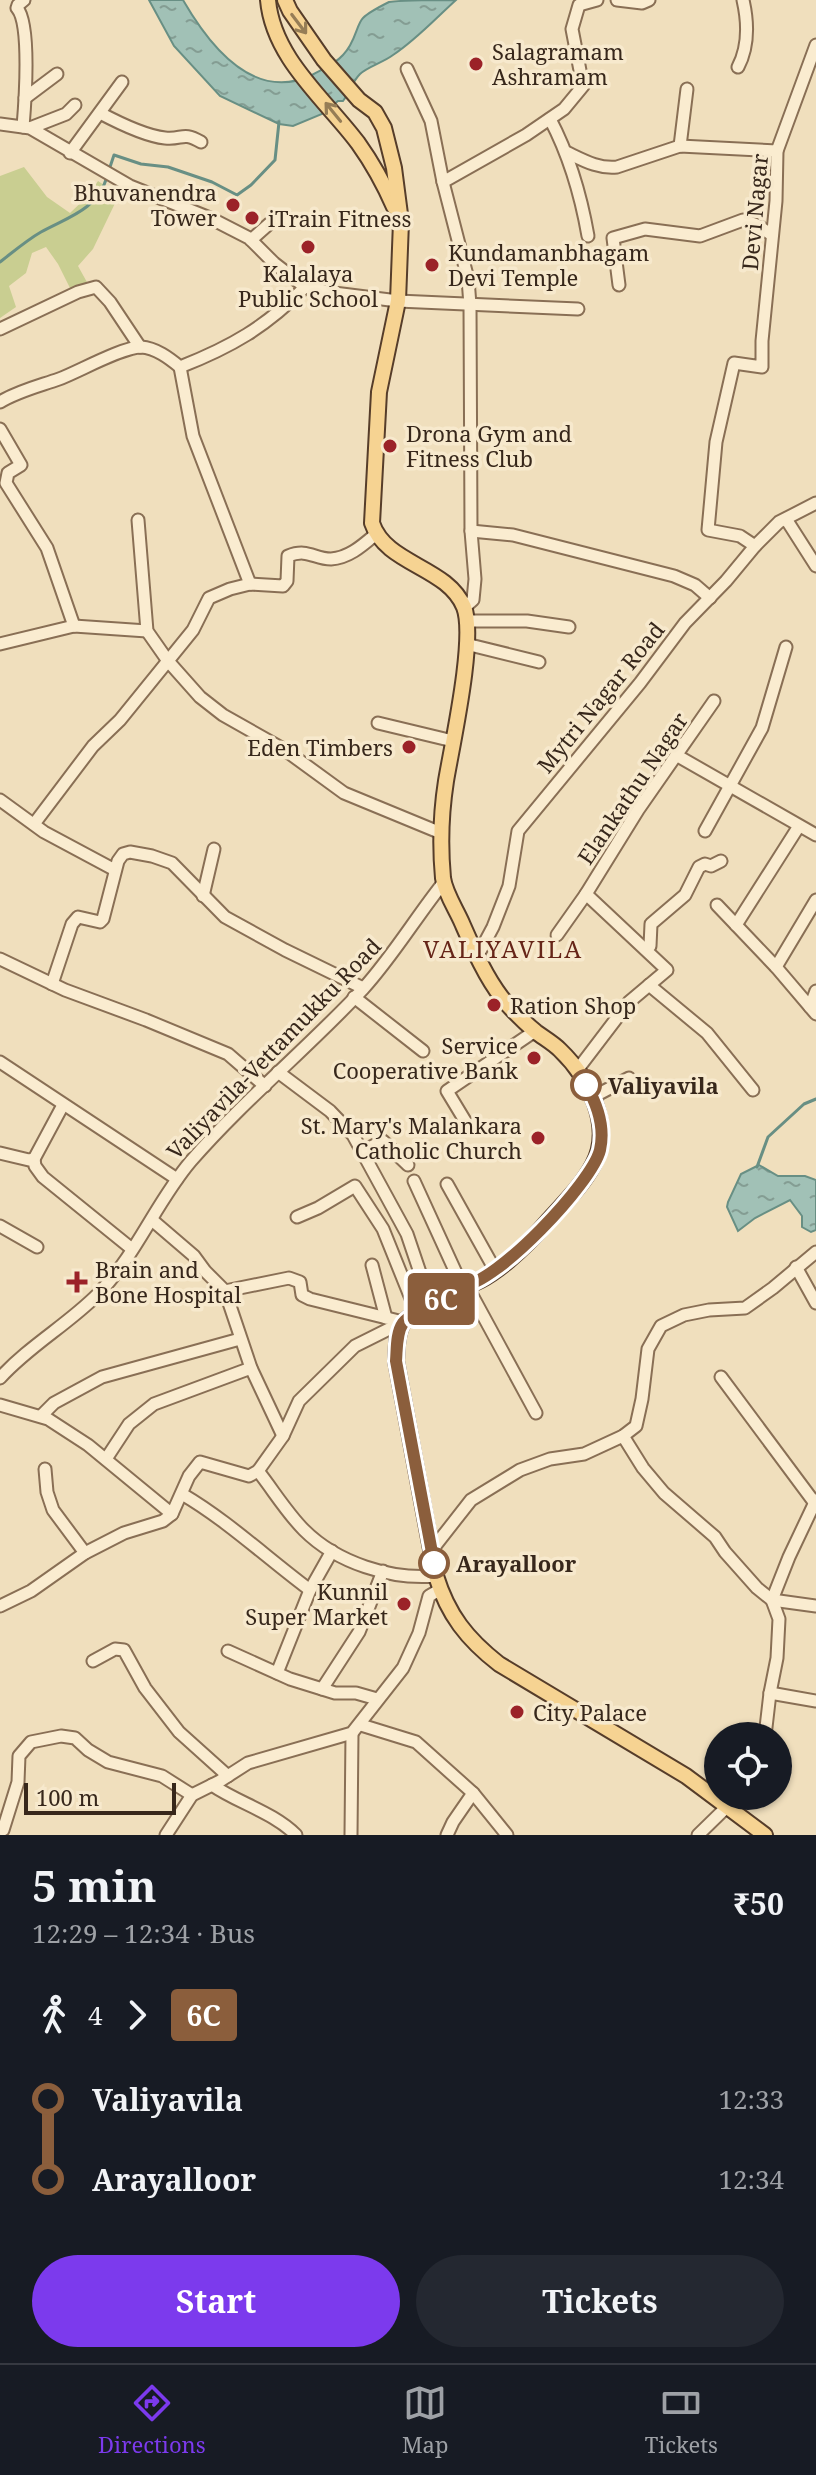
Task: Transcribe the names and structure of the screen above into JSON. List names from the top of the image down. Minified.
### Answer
{"streets":{"street":["Devi Nagar","Mytri Nagar Road","Elankathu Nagar","Valiyavila-Vettamukku Road"]},"crossings":[["Devi Nagar","Mytri Nagar Road"]],"districts":["VALIYAVILA"],"places":{"other":["Salagramam Ashramam","Bhuvanendra Tower","iTrain Fitness","Kalalaya Public School","Kundamanbhagam Devi Temple","Drona Gym and Fitness Club","Eden Timbers","Ration Shop","Service Cooperative Bank","Valiyavila","St. Mary's Malankara Catholic Church","Arayalloor","Kunnil Super Market","City Palace"],"health":["Brain and Bone Hospital"]},"lines":["bus line 6C"],"scale_bar":"100 m","page":{"on_map":"6C","scale":"100 m","heading":["5 min","12:29 – 12:34 · Bus","₹50"],"legs":["4","6C"],"list":[{"name":"Valiyavila","value":"12:33"},{"name":"Arayalloor","value":"12:34"}],"buttons":["Start","Tickets"],"tabs":["Directions","Map","Tickets"]}}
